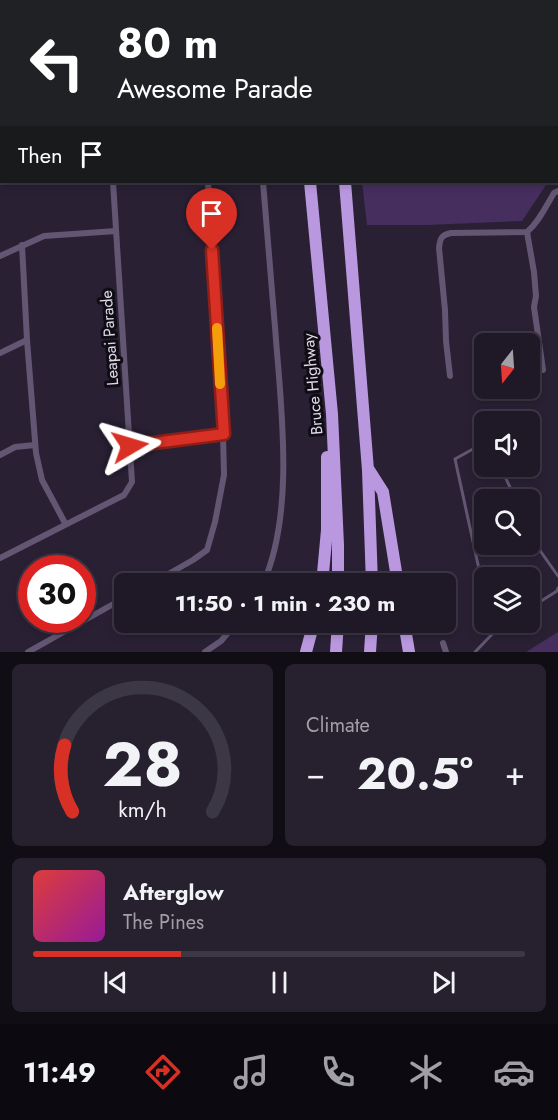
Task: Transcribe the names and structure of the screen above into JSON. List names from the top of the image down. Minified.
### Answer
{"streets":{"highway":["Bruce Highway"],"street":["Leapai Parade"]},"north":"bottom","page":{"turn":["80 m","Awesome Parade"],"then":"Then","limit":"30","trip":"11:50 · 1 min · 230 m","tile":"Climate","heat":["−","20.5°","+"],"song":["Afterglow","The Pines"],"tabs":"11:49","gauge":["28","km/h"]}}
